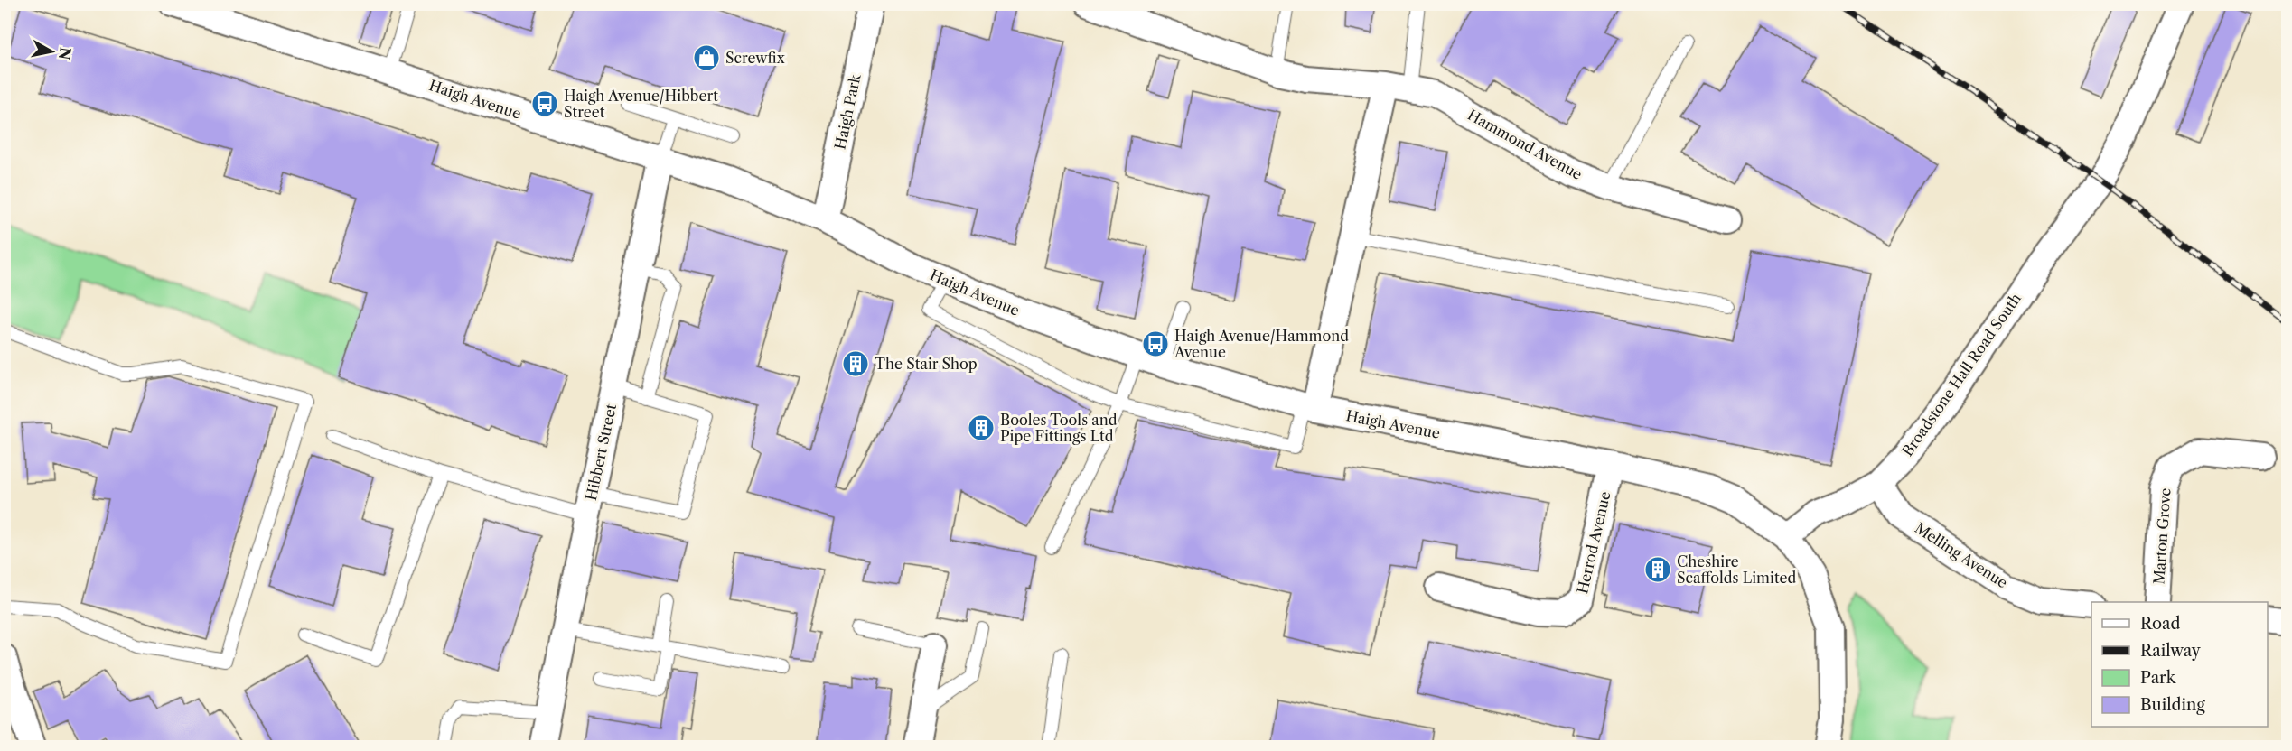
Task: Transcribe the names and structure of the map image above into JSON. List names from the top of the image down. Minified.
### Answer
{"streets":{"street":["Haigh Avenue","Haigh Park","Hammond Avenue","Broadstone Hall Road South","Hibbert Street","Marton Grove","Herrod Avenue","Melling Avenue"]},"crossings":[["Haigh Avenue","Haigh Park"],["Haigh Avenue","Broadstone Hall Road South"],["Haigh Avenue","Hibbert Street"],["Haigh Avenue","Herrod Avenue"],["Broadstone Hall Road South","Melling Avenue"]],"places":{"shop":["Screwfix"],"bus stop":["Haigh Avenue/Hibbert Street","Haigh Avenue/Hammond Avenue"],"building":["The Stair Shop","Booles Tools and Pipe Fittings Ltd","Cheshire Scaffolds Limited"]},"legend":["Road","Railway","Park","Building"],"north":"right"}
